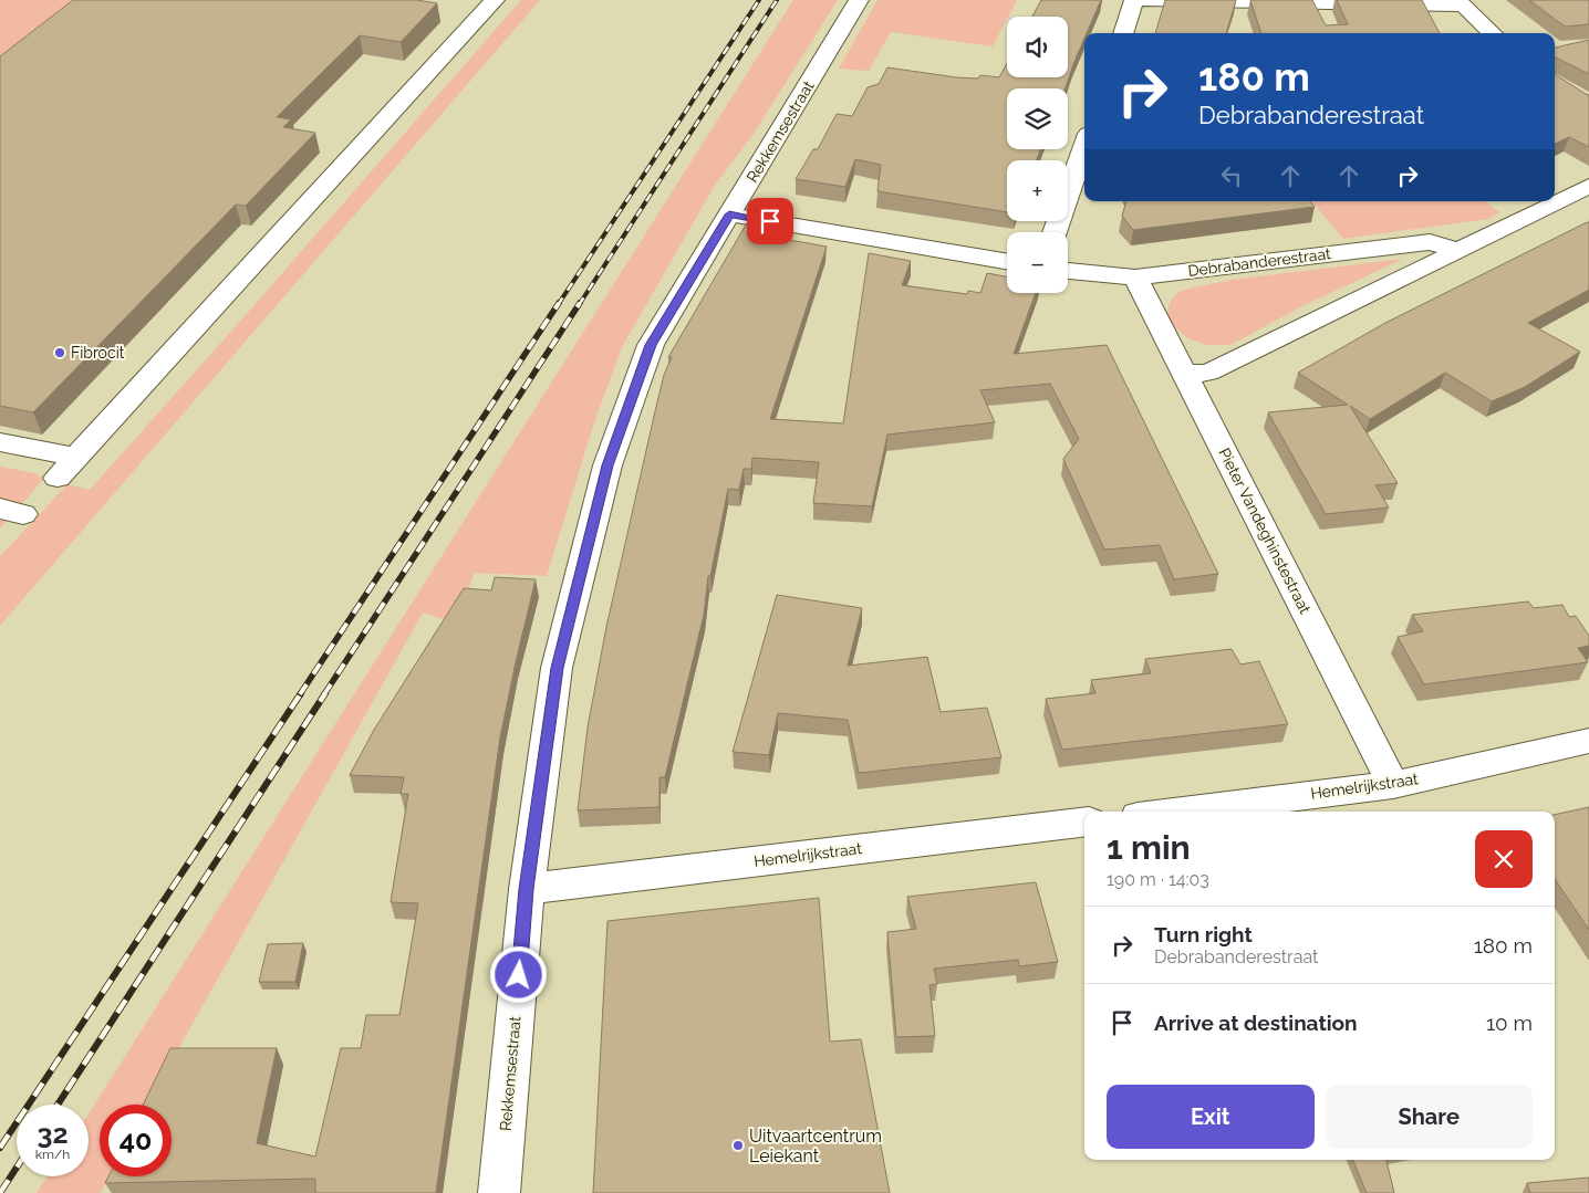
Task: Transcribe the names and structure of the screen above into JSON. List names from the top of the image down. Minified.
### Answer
{"streets":{"street":["Rekkemsestraat","Debrabanderestraat","Pieter Vandeghinstestraat","Hemelrijkstraat"]},"crossings":[["Rekkemsestraat","Hemelrijkstraat"],["Debrabanderestraat","Pieter Vandeghinstestraat"],["Pieter Vandeghinstestraat","Hemelrijkstraat"]],"places":["Fibrocit","Uitvaartcentrum Leiekant"],"page":{"map_buttons":["+","−"],"turn":["180 m","Debrabanderestraat"],"heading":["1 min","190 m · 14:03"],"list":[{"name":"Turn right","note":"Debrabanderestraat","value":"180 m"},{"name":"Arrive at destination","value":"10 m"}],"buttons":["Exit","Share"],"speed":"32 km/h","limit":"40"}}
